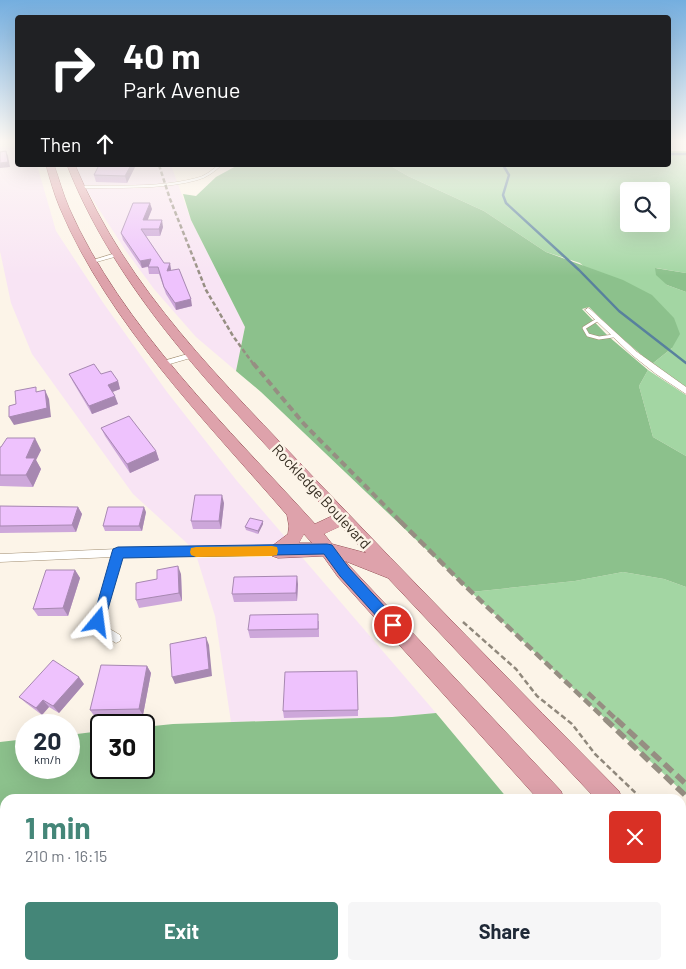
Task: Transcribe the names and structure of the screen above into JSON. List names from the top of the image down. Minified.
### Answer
{"streets":{"main road":["Rockledge Boulevard"]},"page":{"turn":["40 m","Park Avenue"],"then":"Then","speed":"20 km/h","limit":"30","heading":["1 min","210 m · 16:15"],"buttons":["Exit","Share"]}}
